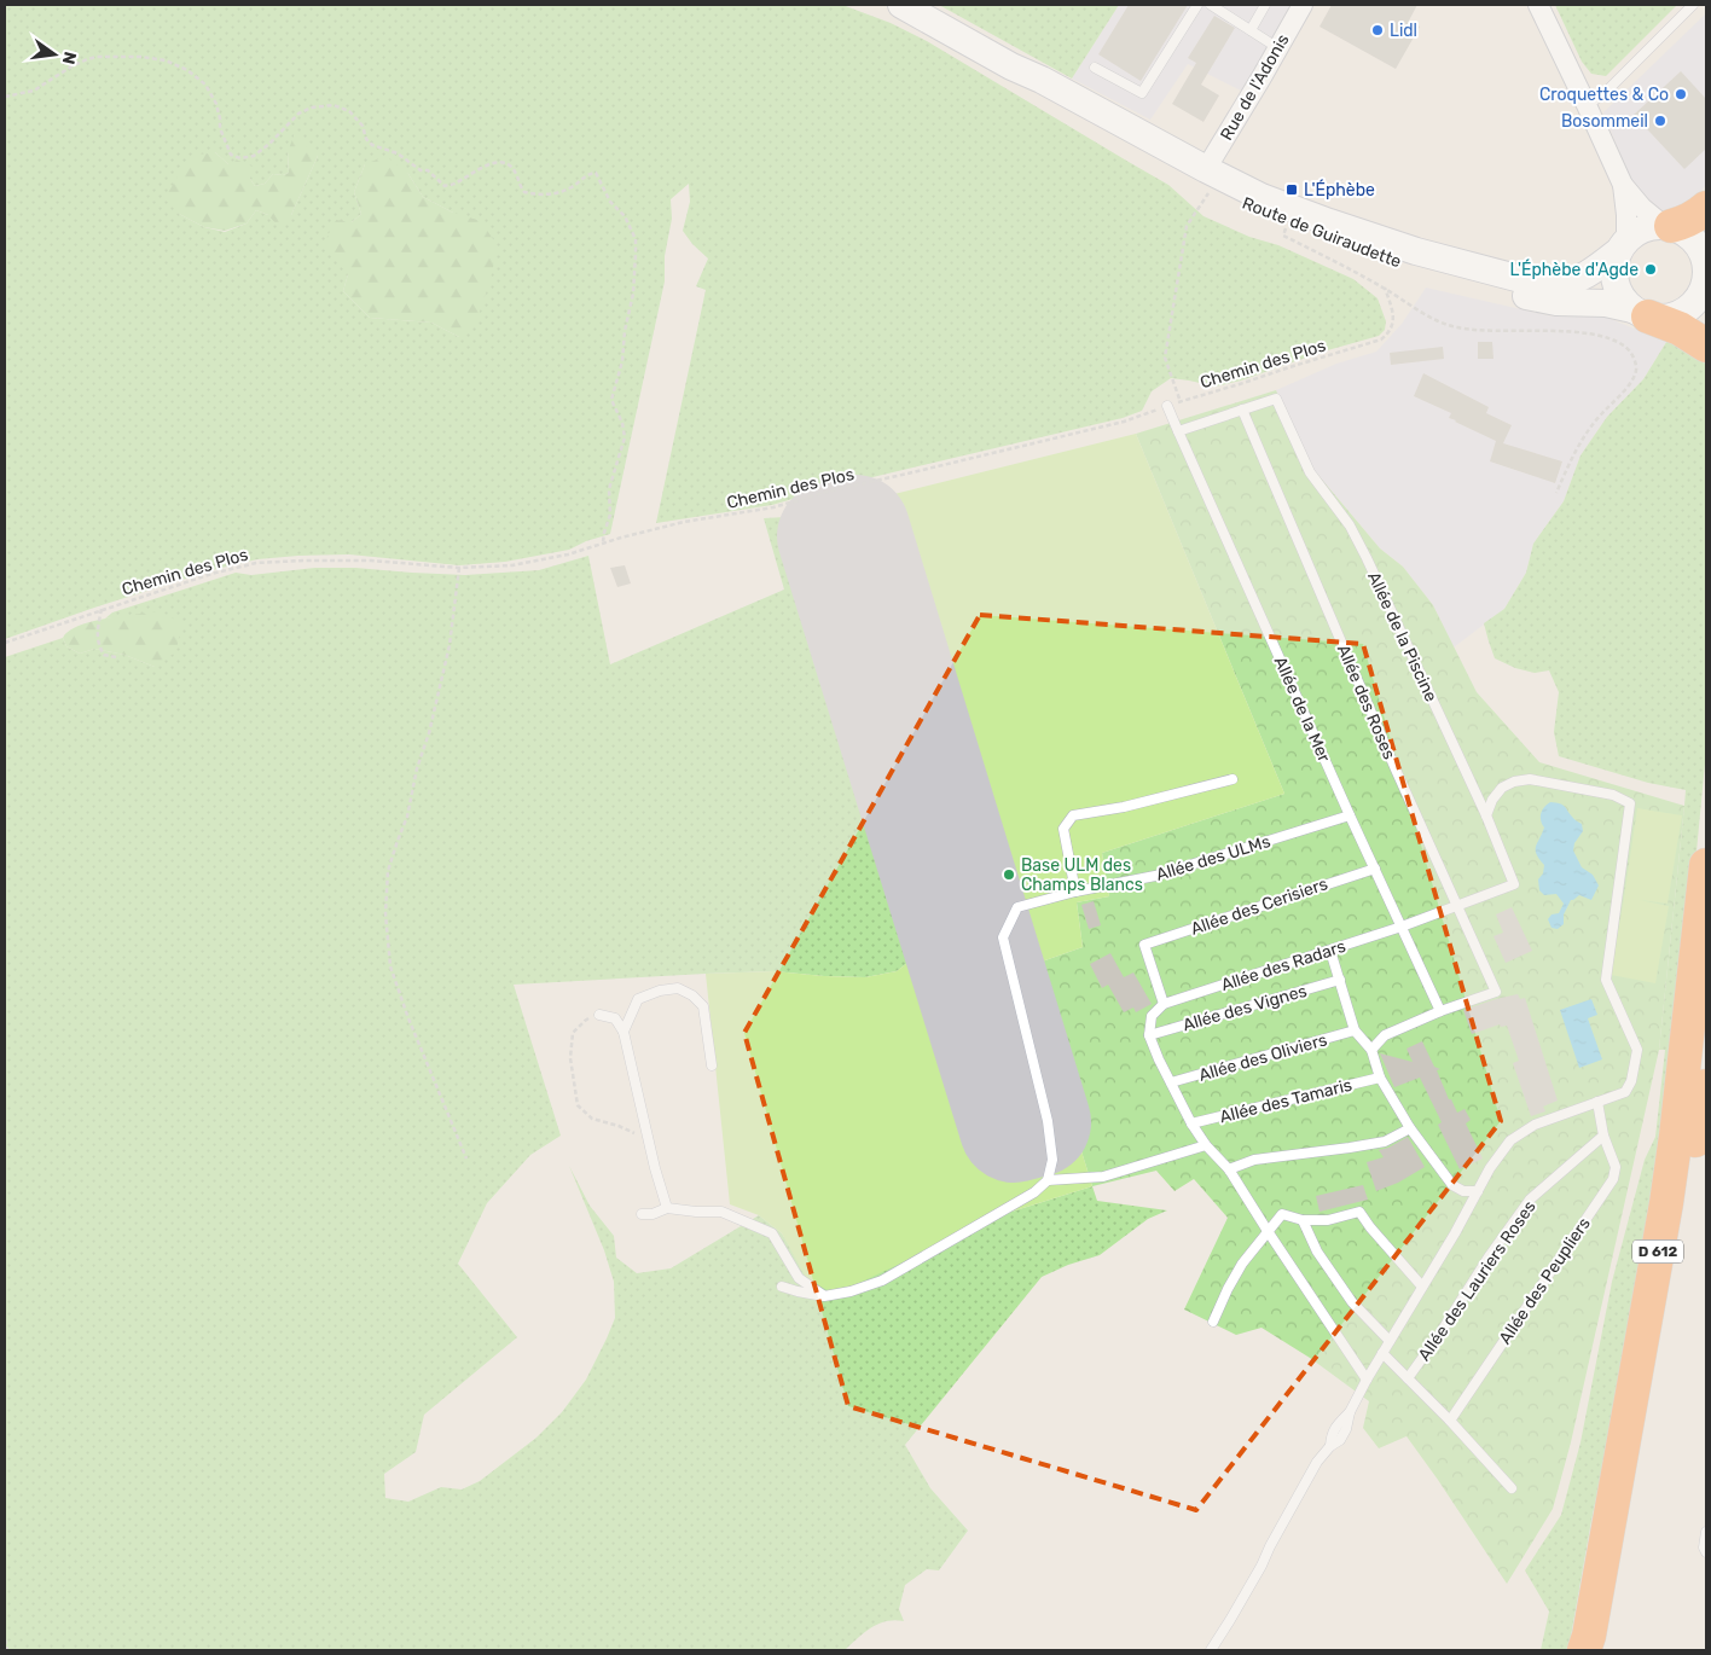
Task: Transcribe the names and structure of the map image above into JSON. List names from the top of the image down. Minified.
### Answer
{"streets":{"highway":["D 612"],"street":["Rue de l'Adonis","Route de Guiraudette"],"lane":["Allée de la Piscine","Allée des Roses","Allée de la Mer","Allée des ULMs","Allée des Cerisiers","Allée des Radars","Allée des Vignes","Allée des Oliviers","Allée des Tamaris","Allée des Lauriers Roses","Allée des Peupliers"],"path":["Chemin des Plos"]},"crossings":[["Rue de l'Adonis","Route de Guiraudette"],["Chemin des Plos","Allée de la Mer"],["Allée de la Piscine","Allée des Roses"],["Allée de la Piscine","Allée des Radars"],["Allée des Roses","Allée de la Mer"],["Allée des Roses","Allée des Radars"],["Allée de la Mer","Allée des ULMs"],["Allée de la Mer","Allée des Cerisiers"],["Allée de la Mer","Allée des Radars"],["Allée des Cerisiers","Allée des Radars"],["Allée des Lauriers Roses","Allée des Peupliers"]],"places":{"other":["Lidl","Croquettes & Co","Bosommeil","L'Éphèbe d'Agde","Base ULM des Champs Blancs"],"transit":["L'Éphèbe"]},"north":"right"}
